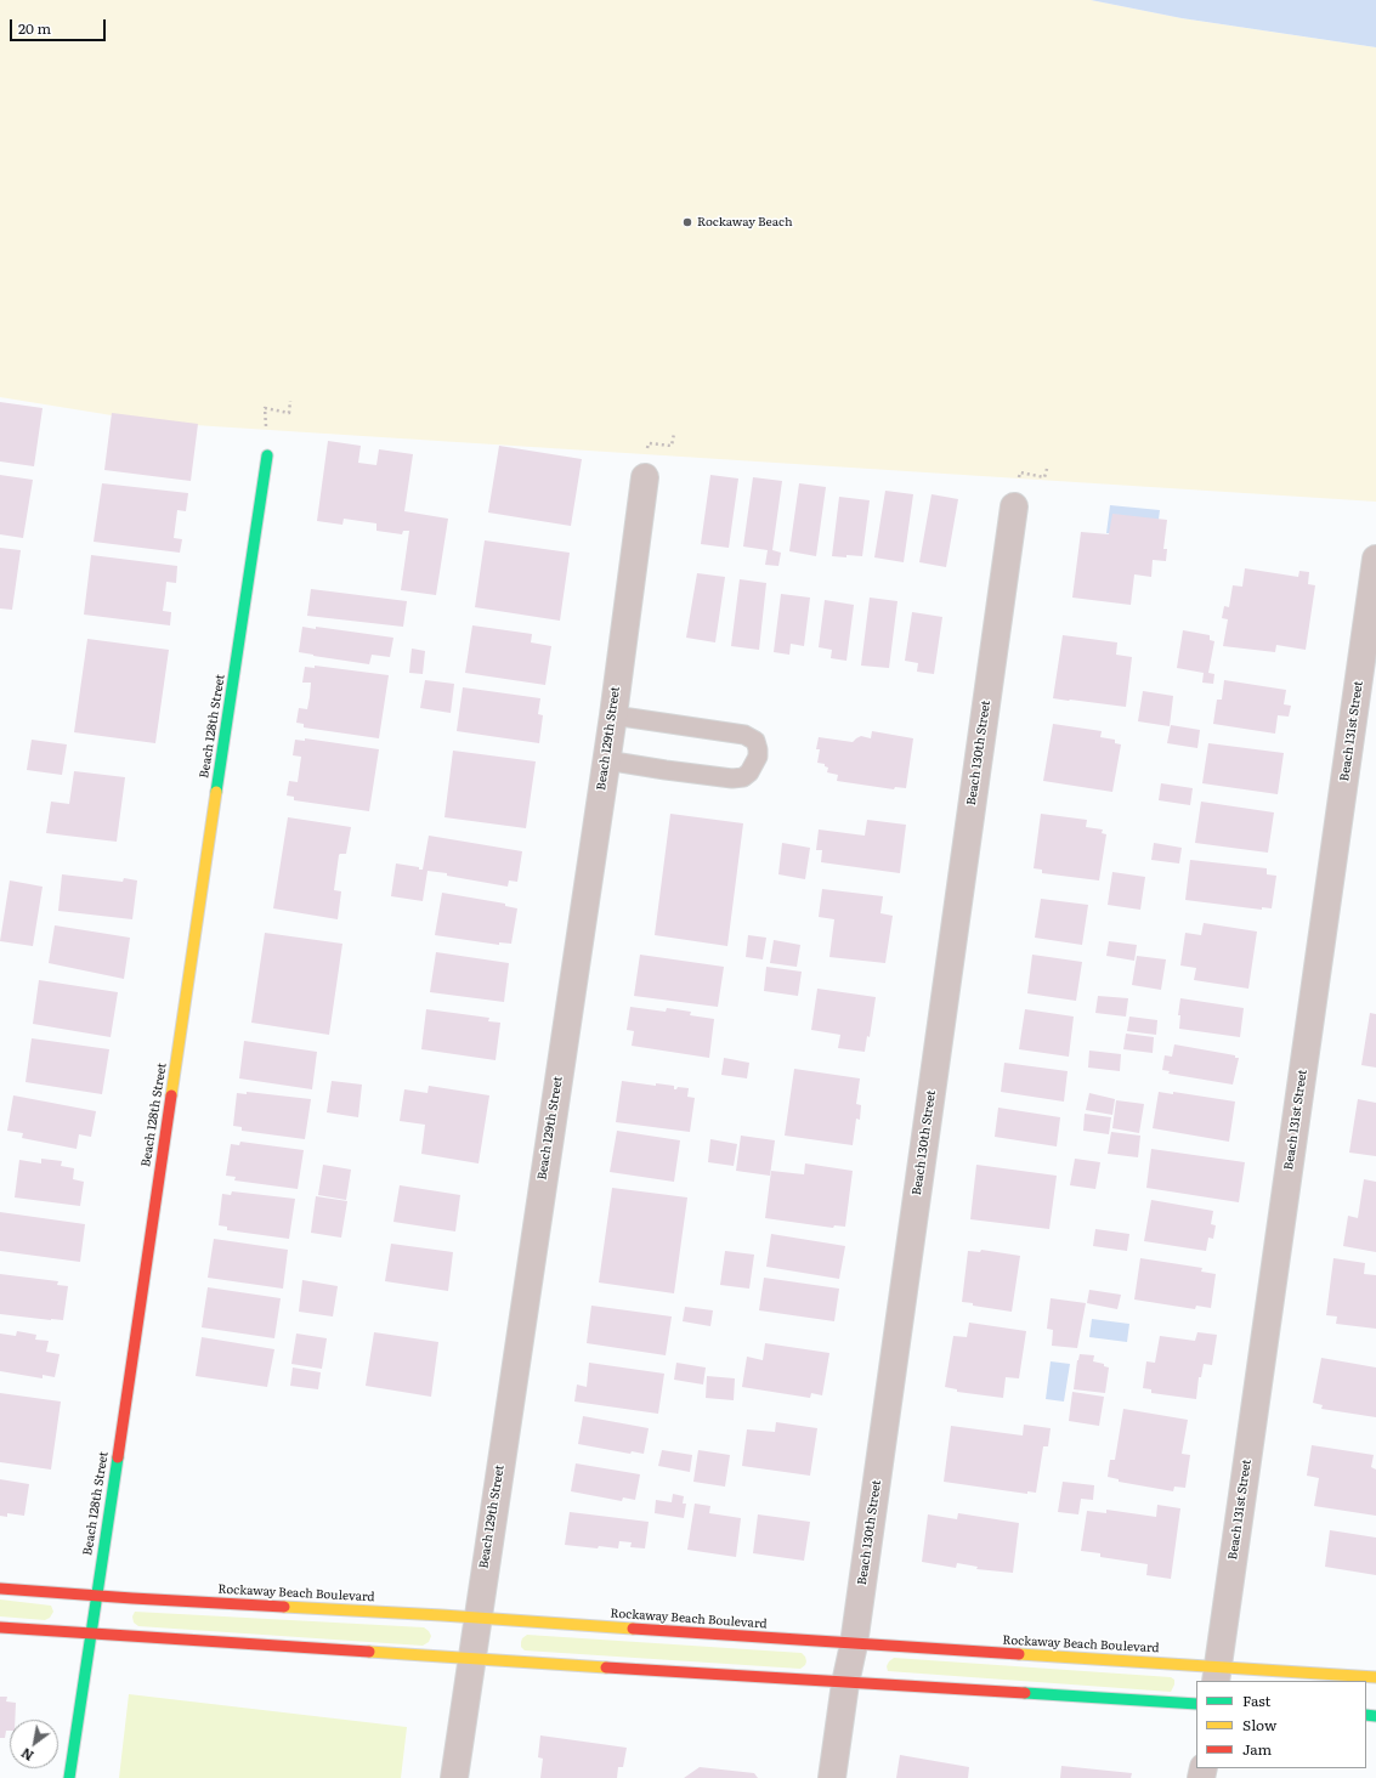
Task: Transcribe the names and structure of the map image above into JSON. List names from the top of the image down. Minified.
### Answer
{"streets":{"street":["Beach 128th Street","Beach 131st Street","Beach 129th Street","Beach 130th Street","Rockaway Beach Boulevard"]},"crossings":[["Beach 128th Street","Rockaway Beach Boulevard"],["Beach 131st Street","Rockaway Beach Boulevard"],["Beach 129th Street","Rockaway Beach Boulevard"],["Beach 130th Street","Rockaway Beach Boulevard"]],"places":["Rockaway Beach"],"legend":["Fast","Slow","Jam"],"scale_bar":"20 m","north":"bottom left"}
